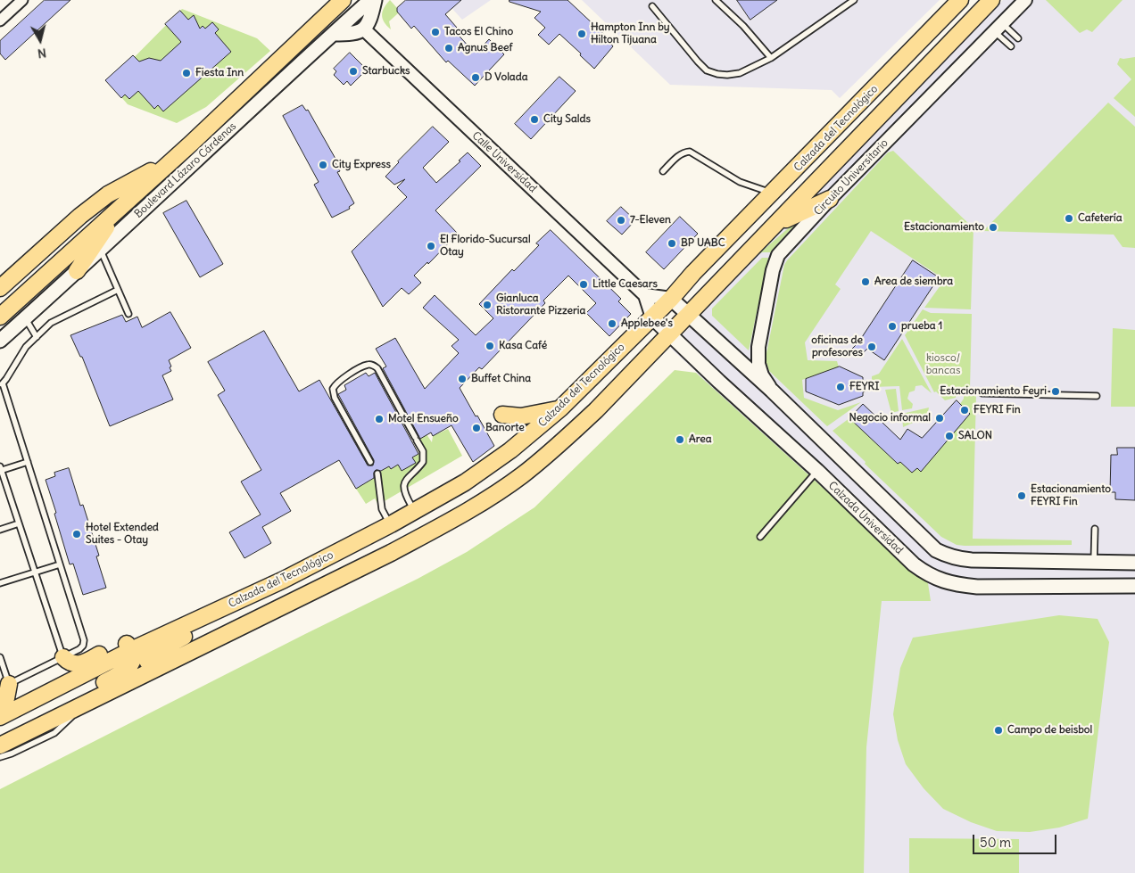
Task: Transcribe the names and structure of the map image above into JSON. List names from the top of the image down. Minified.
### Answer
{"streets":{"main road":["Calzada del Tecnológico","Boulevard Lázaro Cárdenas","Calzada Universidad"],"street":["Calle Universidad","Circuito Universitario"]},"crossings":[["Calzada del Tecnológico","Calzada Universidad"]],"parks":["kiosco/ bancas"],"places":["Tacos El Chino","Hampton Inn by Hilton Tijuana","Agnus Beef","Starbucks","Fiesta Inn","D Volada","City Salds","City Express","Cafetería","7-Eleven","Estacionamiento","BP UABC","El Florido-Sucursal Otay","Area de siembra","Little Caesars","Gianluca Ristorante Pizzeria","Applebee's","prueba 1","Kasa Café","oficinas de profesores","Buffet China","FEYRI","Estacionamiento Feyri","FEYRI Fin","Negocio informal","Motel Ensueño","Banorte","SALON","Area","Estacionamiento FEYRI Fin","Hotel Extended Suites - Otay","Campo de beisbol"],"scale_bar":"50 m","north":"bottom"}
